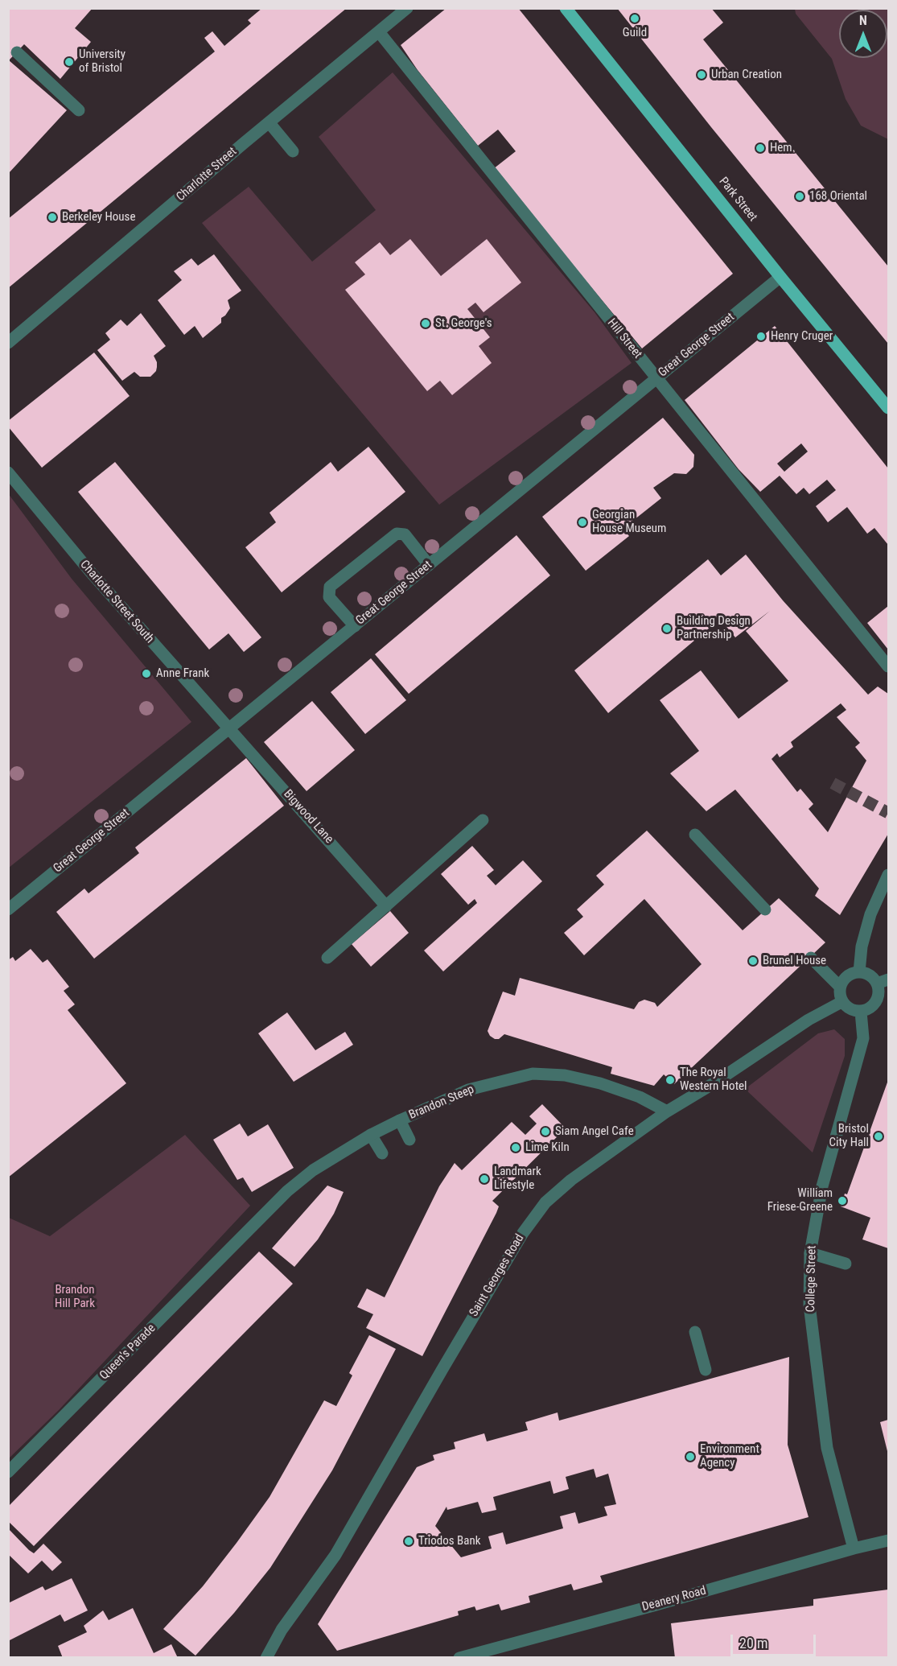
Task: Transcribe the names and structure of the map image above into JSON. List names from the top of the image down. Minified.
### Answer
{"streets":{"main road":["Park Street"],"street":["Charlotte Street","Hill Street","Great George Street","Charlotte Street South","Bigwood Lane","Brandon Steep","Saint Georges Road","College Street","Queen's Parade","Deanery Road"]},"crossings":[["Charlotte Street","Hill Street"],["Park Street","Great George Street"],["Hill Street","Great George Street"],["Great George Street","Charlotte Street South"],["Great George Street","Bigwood Lane"],["Charlotte Street South","Bigwood Lane"],["Brandon Steep","Saint Georges Road"],["Brandon Steep","Queen's Parade"],["Saint Georges Road","College Street"],["College Street","Deanery Road"]],"parks":["Brandon Hill Park"],"places":["Guild","University of Bristol","Urban Creation","Hem.","168 Oriental","Berkeley House","St. George's","Henry Cruger","Georgian House Museum","Building Design Partnership","Anne Frank","Brunel House","The Royal Western Hotel","Siam Angel Cafe","Bristol City Hall","Lime Kiln","Landmark Lifestyle","William Friese-Greene","Environment Agency","Triodos Bank"],"scale_bar":"20 m","north":"top"}
